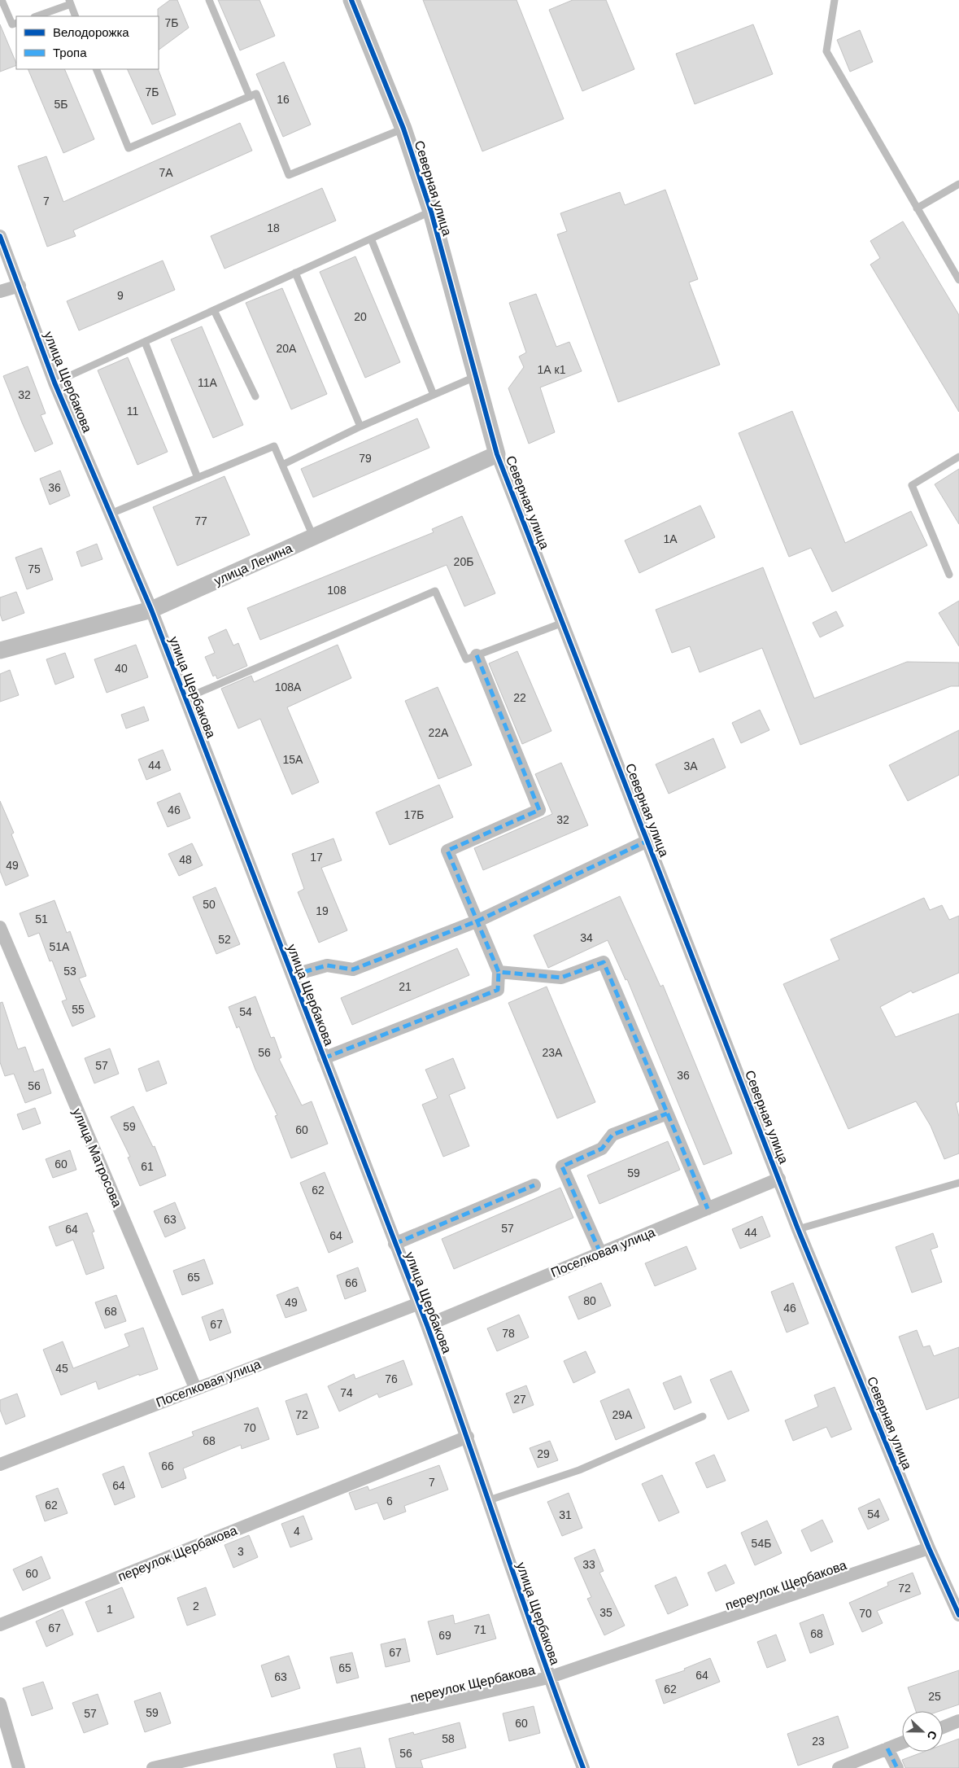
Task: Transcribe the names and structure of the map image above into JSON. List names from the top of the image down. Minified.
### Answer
{"streets":{"street":["Северная улица","улица Щербакова","улица Ленина","улица Матросова","Поселковая улица","переулок Щербакова"]},"crossings":[["Северная улица","улица Ленина"],["Северная улица","Поселковая улица"],["Северная улица","переулок Щербакова"],["улица Щербакова","улица Ленина"],["улица Щербакова","Поселковая улица"],["улица Щербакова","переулок Щербакова"],["улица Матросова","Поселковая улица"]],"house_numbers":["7Б","7Б","16","5Б","7А","7","18","9","20","20А","1А к1","11А","32","11","79","36","77","1А","20Б","75","108","40","108А","22","22А","15А","44","3А","46","17Б","32","17","48","49","50","19","51","34","52","51А","53","21","55","54","56","23А","57","36","56","59","60","60","61","59","62","63","57","64","44","64","65","66","80","49","46","68","67","78","45","76","74","27","72","29А","70","68","29","66","7","64","6","62","54","31","4","54Б","3","33","60","72","2","1","35","70","67","71","68","69","67","65","64","63","62","25","59","57","60","58","23","56"],"legend":["Велодорожка","Тропа"],"north":"right"}
